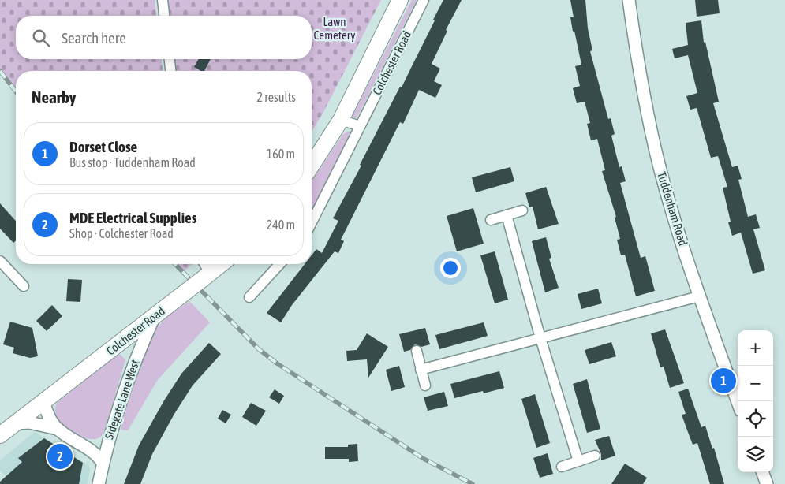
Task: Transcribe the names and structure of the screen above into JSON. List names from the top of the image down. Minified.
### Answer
{"streets":{"main road":["Colchester Road"],"street":["Tuddenham Road","Sidegate Lane West"]},"crossings":[["Colchester Road","Sidegate Lane West"]],"parks":["Lawn Cemetery"],"page":{"search":"Search here","heading":["Nearby","2 results"],"list":[{"mark":"1","name":"Dorset Close","note":"Bus stop · Tuddenham Road","value":"160 m"},{"mark":"2","name":"MDE Electrical Supplies","note":"Shop · Colchester Road","value":"240 m"}],"map_buttons":["+","−"],"pins":["1","2"]}}
